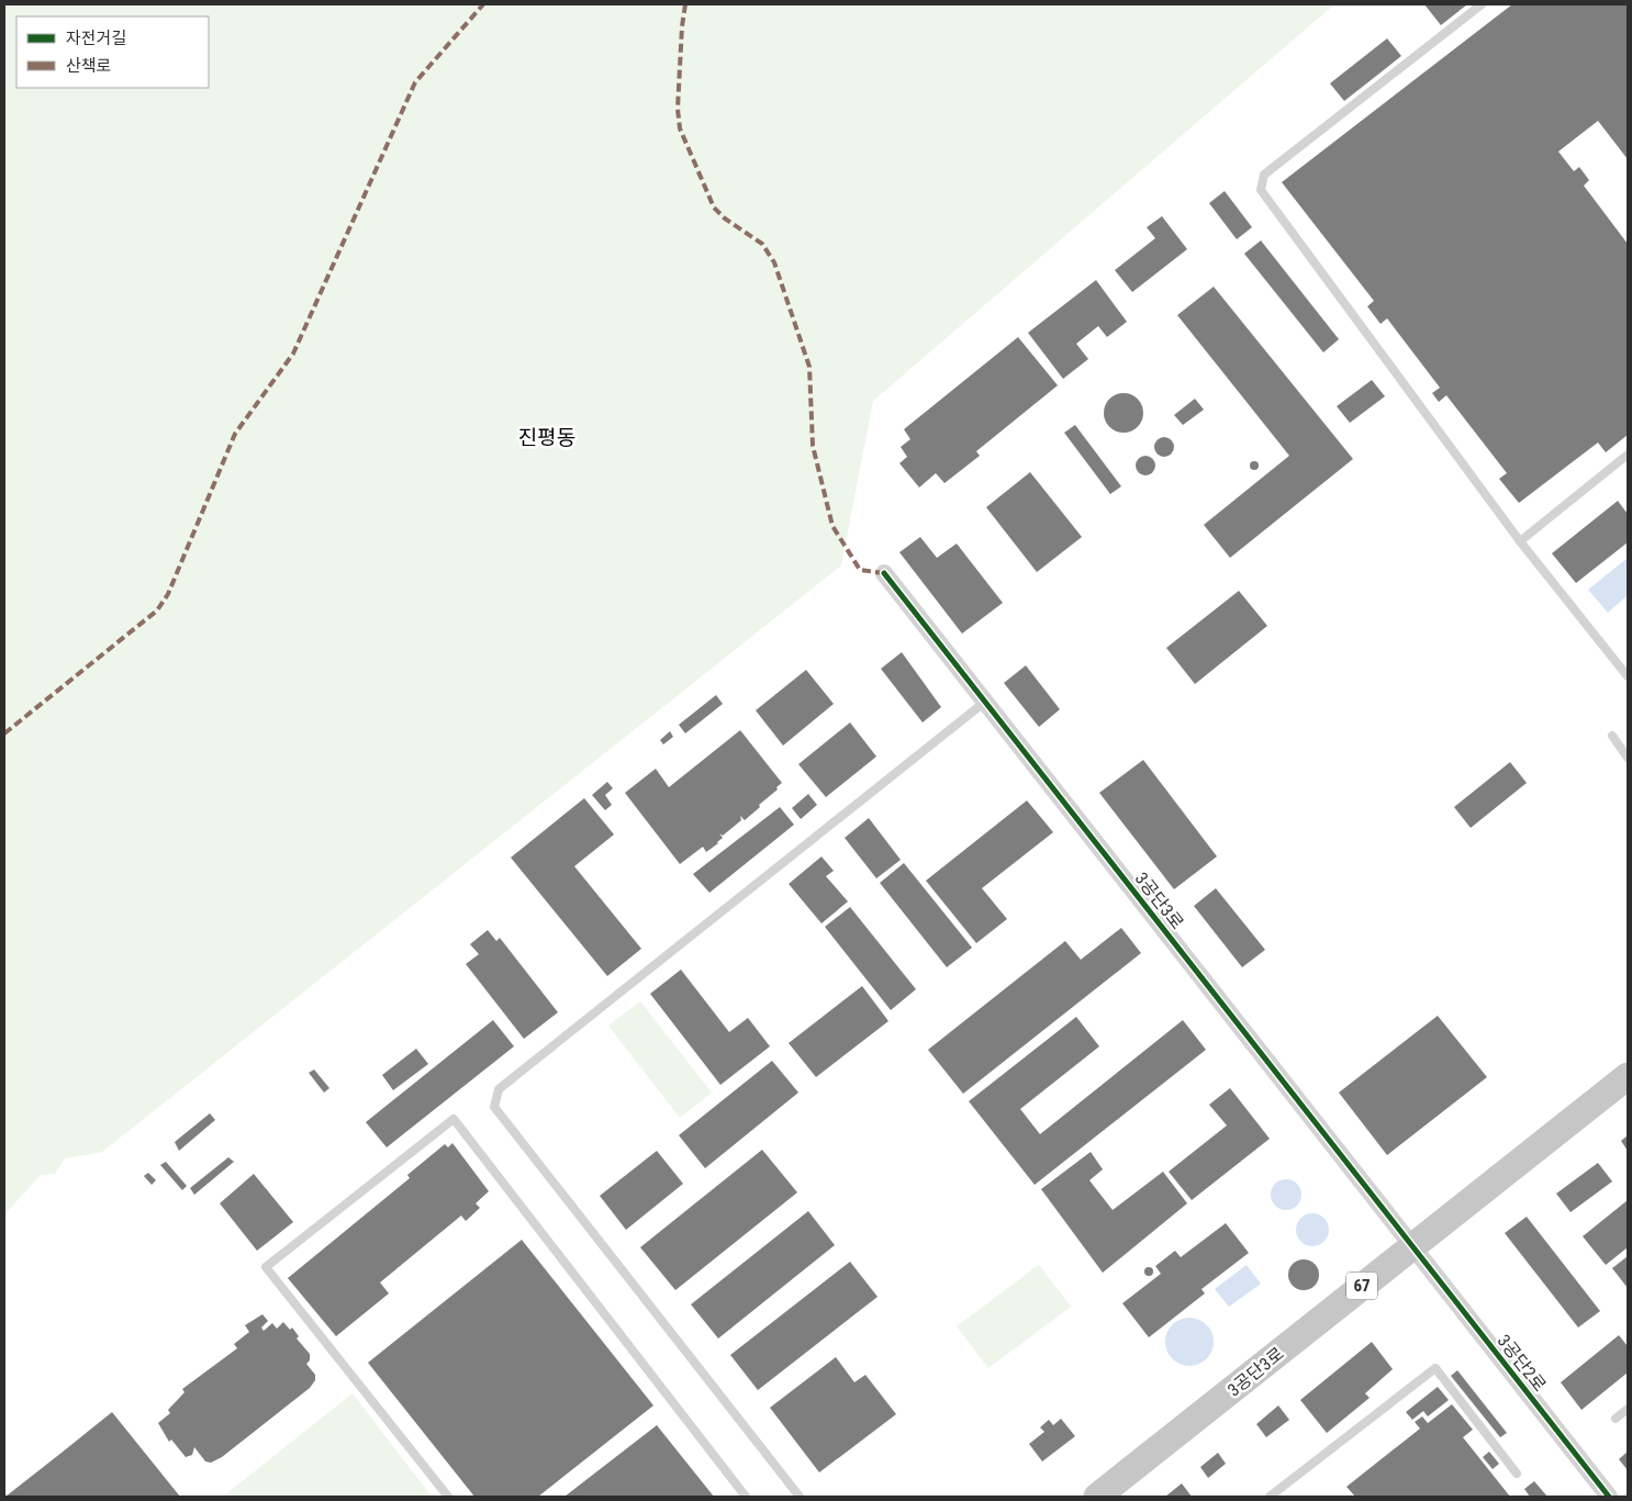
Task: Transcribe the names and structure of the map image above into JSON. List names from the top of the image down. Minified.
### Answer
{"streets":{"main road":["3공단3로","67"],"street":["3공단2로"]},"crossings":[["3공단3로","3공단2로"]],"districts":["진평동"],"legend":["자전거길","산책로"]}
